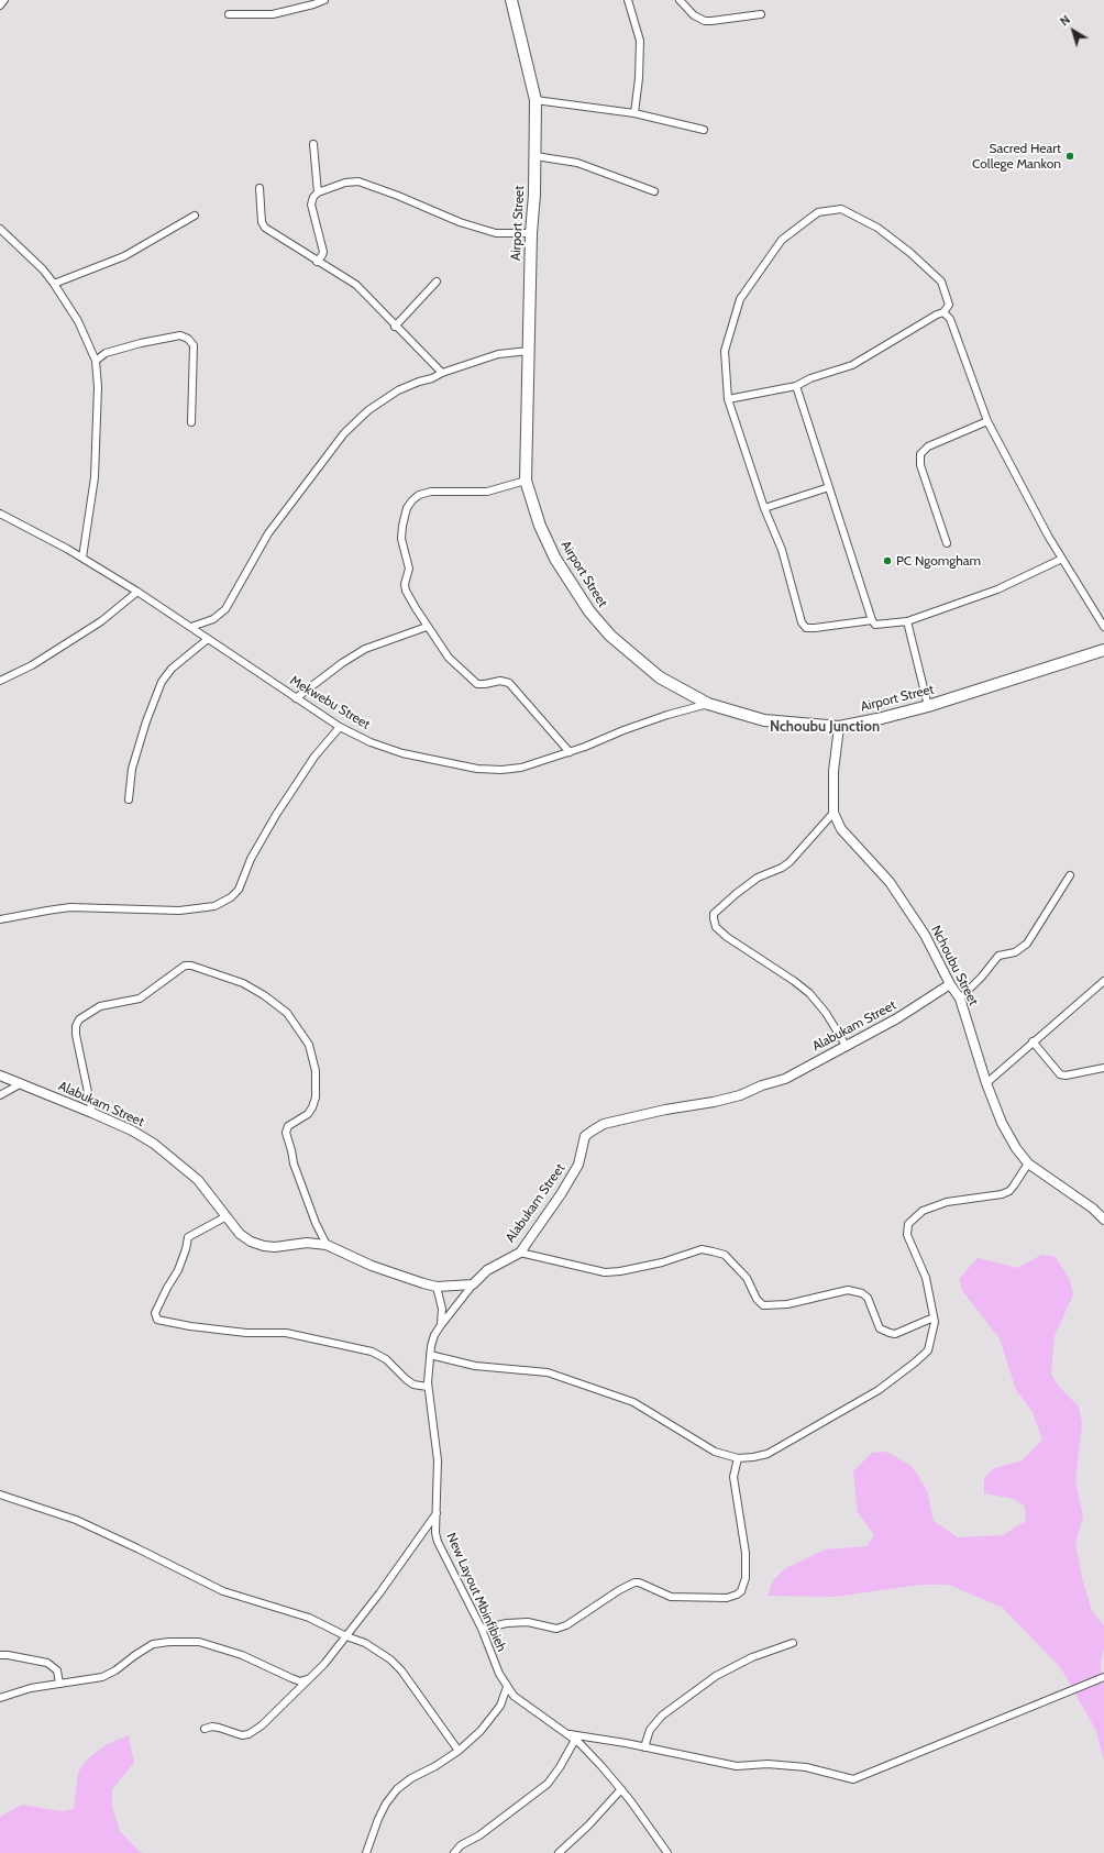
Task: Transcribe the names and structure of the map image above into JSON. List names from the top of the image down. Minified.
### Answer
{"streets":{"highway":["Airport Street"],"street":["Mekwebu Street","Nchoubu Street","Alabukam Street","New Layout Mbinfibieh"]},"crossings":[["Airport Street","Mekwebu Street"],["Airport Street","Nchoubu Street"],["Nchoubu Street","Alabukam Street"],["Alabukam Street","New Layout Mbinfibieh"]],"districts":["Nchoubu Junction"],"places":["Sacred Heart College Mankon","PC Ngomgham"],"north":"top left"}
